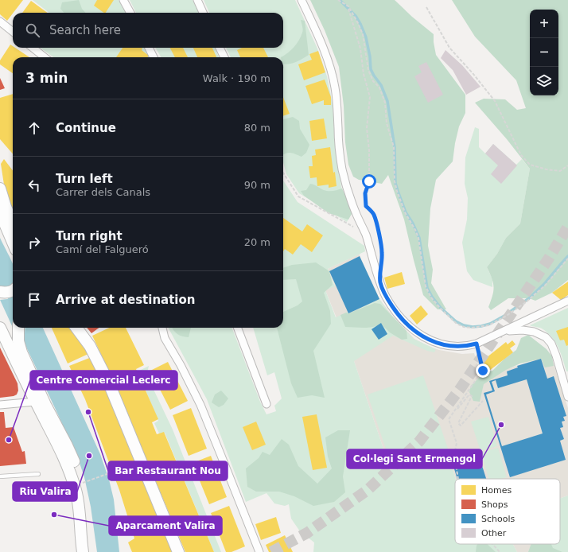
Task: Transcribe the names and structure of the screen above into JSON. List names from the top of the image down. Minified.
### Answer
{"places":["Bar Restaurant Nou","Col·legi Sant Ermengol","Centre Comercial Leclerc","Riu Valira","Aparcament Valira"],"legend":["Homes","Shops","Schools","Other"],"page":{"map_buttons":["+","−"],"search":"Search here","heading":["3 min","Walk · 190 m"],"list":[["Continue","80 m"],["Turn left","Carrer dels Canals","90 m"],["Turn right","Camí del Falgueró","20 m"],"Arrive at destination"]}}
